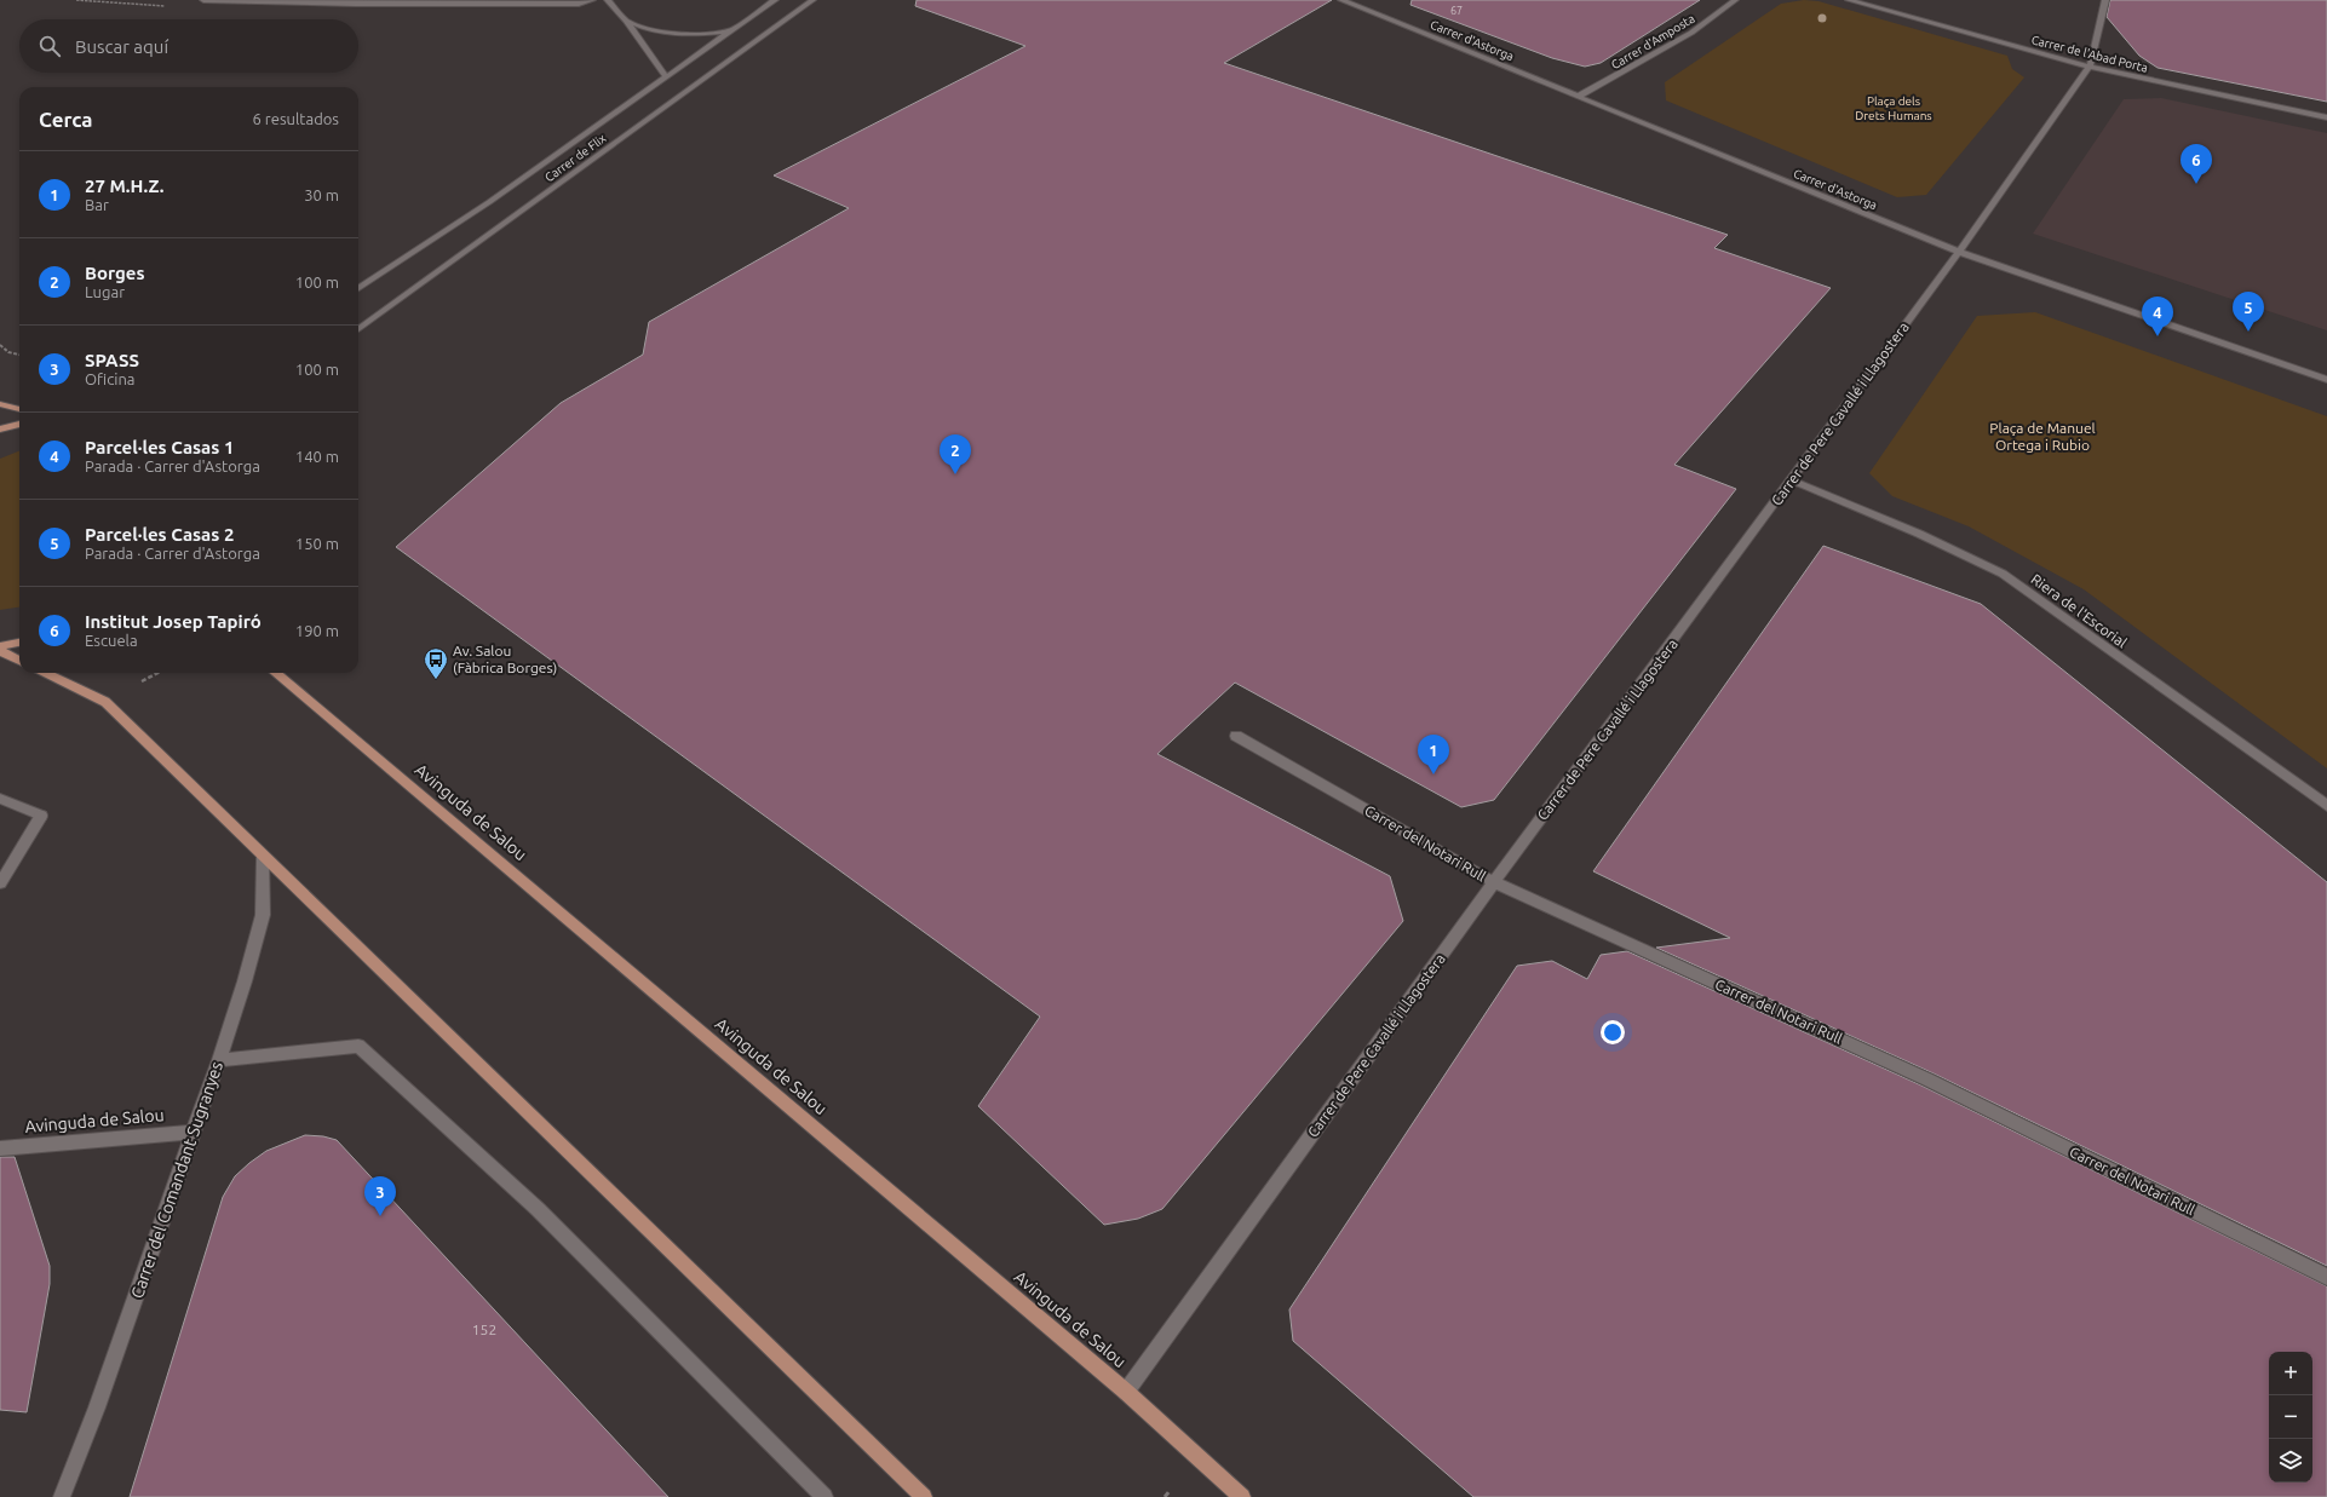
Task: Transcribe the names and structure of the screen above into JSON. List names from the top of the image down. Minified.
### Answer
{"streets":{"main road":["Avinguda de Salou"],"street":["Carrer d'Astorga","Carrer d'Amposta","Carrer de l'Abad Porta","Carrer de Flix","Carrer de Pere Cavallé i Llagostera","Riera de l'Escorial","Carrer del Notari Rull","Carrer del Comandant Sugranyes"]},"crossings":[["Carrer d'Astorga","Carrer d'Amposta"],["Carrer d'Astorga","Carrer de Pere Cavallé i Llagostera"],["Carrer de l'Abad Porta","Carrer de Pere Cavallé i Llagostera"],["Carrer de Pere Cavallé i Llagostera","Riera de l'Escorial"],["Carrer de Pere Cavallé i Llagostera","Avinguda de Salou"],["Carrer de Pere Cavallé i Llagostera","Carrer del Notari Rull"],["Avinguda de Salou","Carrer del Comandant Sugranyes"]],"parks":["Plaça dels Drets Humans","Plaça de Manuel Ortega i Rubio"],"places":{"bus stop":["Av. Salou (Fàbrica Borges)"]},"house_numbers":["67","152"],"page":{"search":"Buscar aquí","heading":["Cerca","6 resultados"],"pins":["6","5","4","2","1","3"],"list":[{"mark":"1","name":"27 M.H.Z.","note":"Bar","value":"30 m"},{"mark":"2","name":"Borges","note":"Lugar","value":"100 m"},{"mark":"3","name":"SPASS","note":"Oficina","value":"100 m"},{"mark":"4","name":"Parcel·les Casas 1","note":"Parada · Carrer d'Astorga","value":"140 m"},{"mark":"5","name":"Parcel·les Casas 2","note":"Parada · Carrer d'Astorga","value":"150 m"},{"mark":"6","name":"Institut Josep Tapiró","note":"Escuela","value":"190 m"}],"map_buttons":["+","−"]}}
